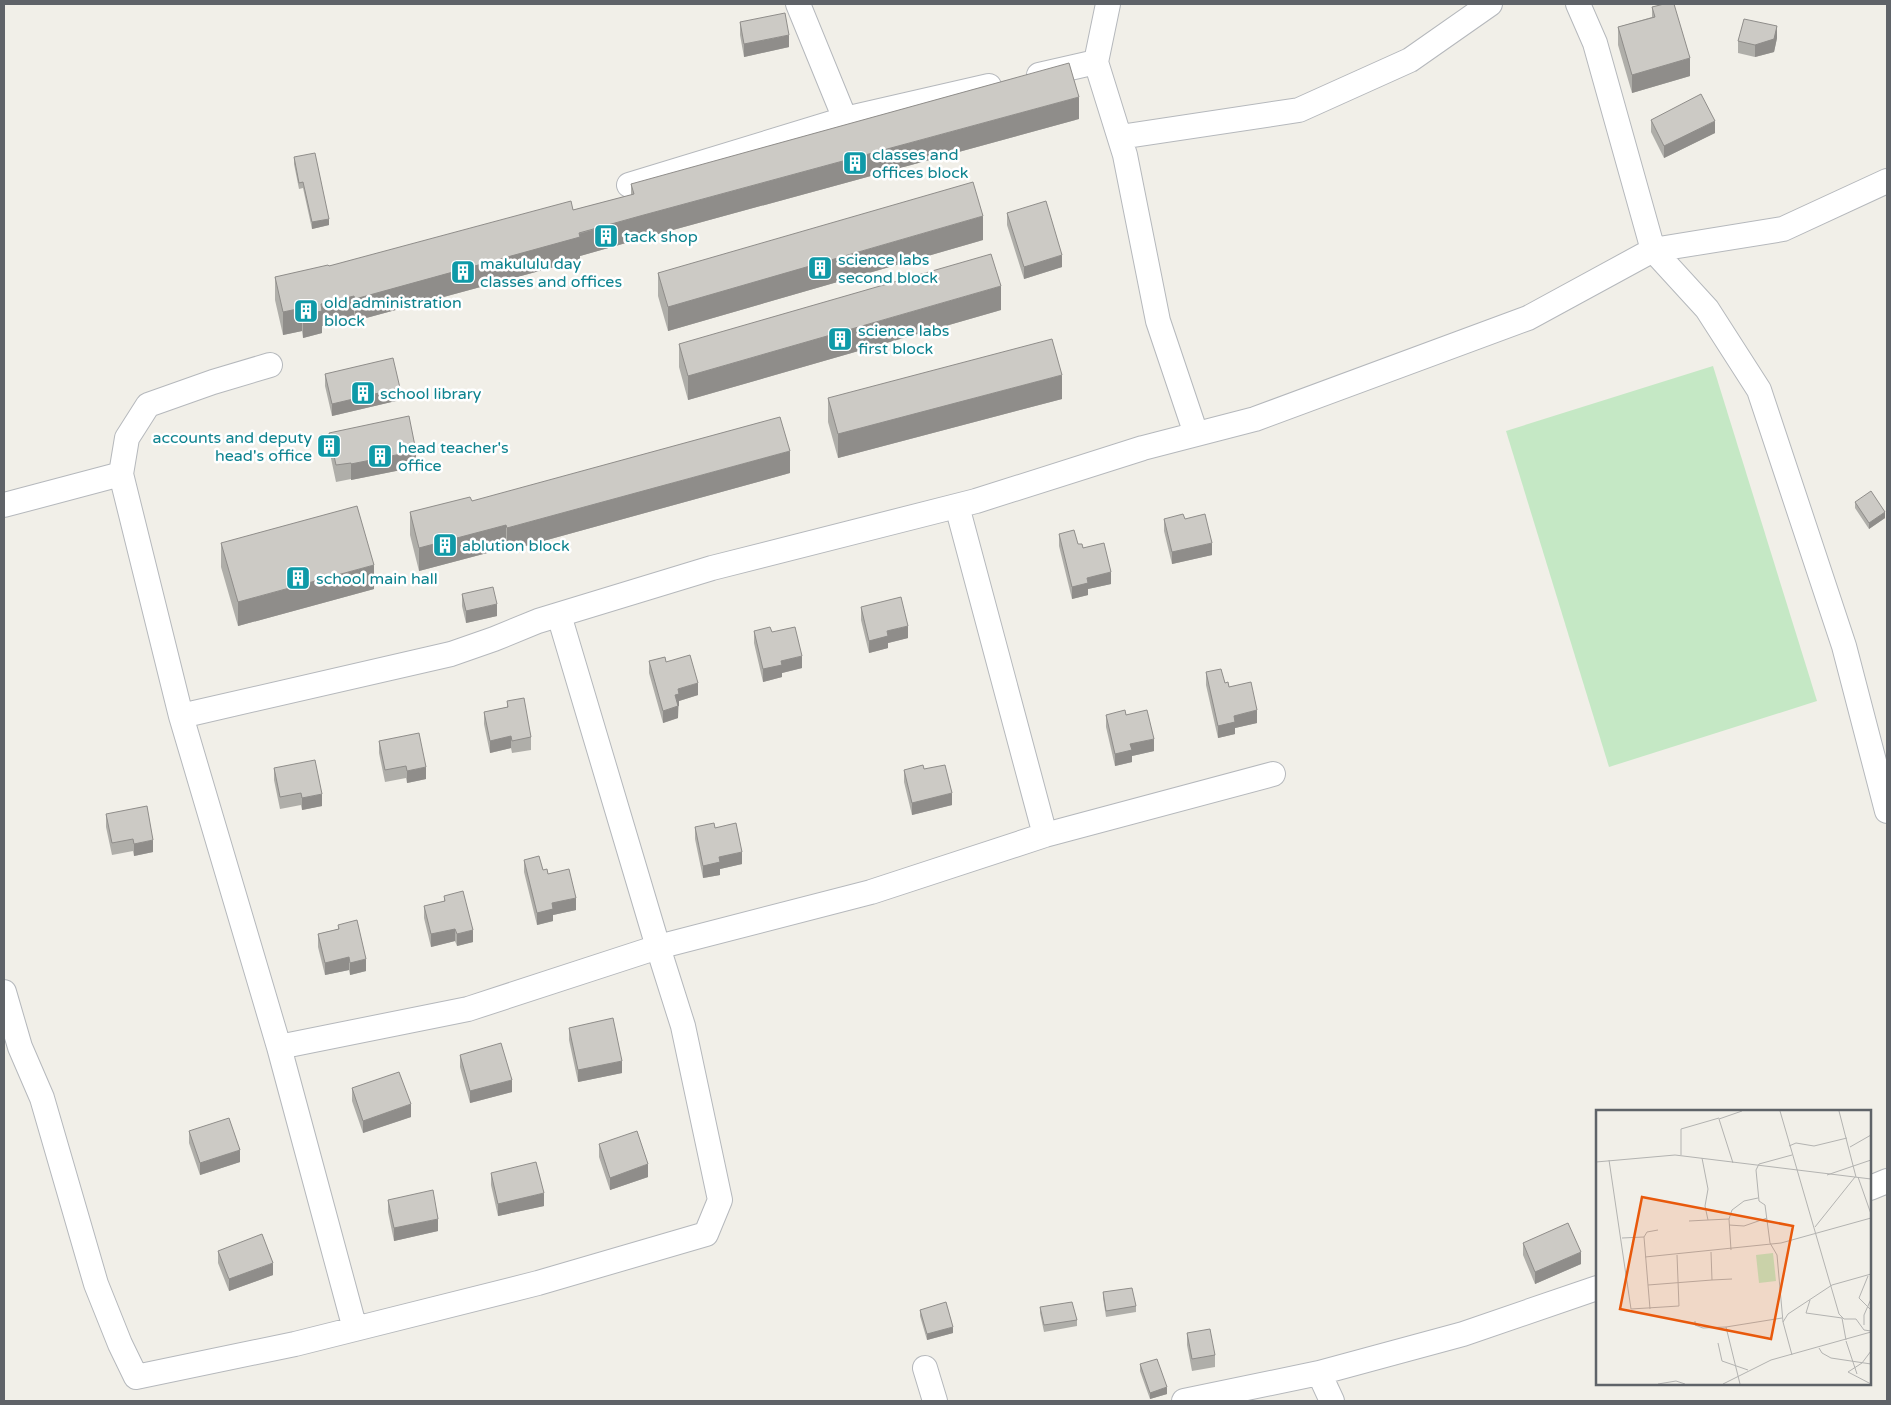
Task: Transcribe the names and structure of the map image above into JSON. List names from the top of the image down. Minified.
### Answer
{"places":{"building":["classes and offices block","tack shop","science labs second block","makululu day classes and offices","old administration block","science labs first block","school library","accounts and deputy head's office","head teacher's office","ablution block","school main hall"]}}
